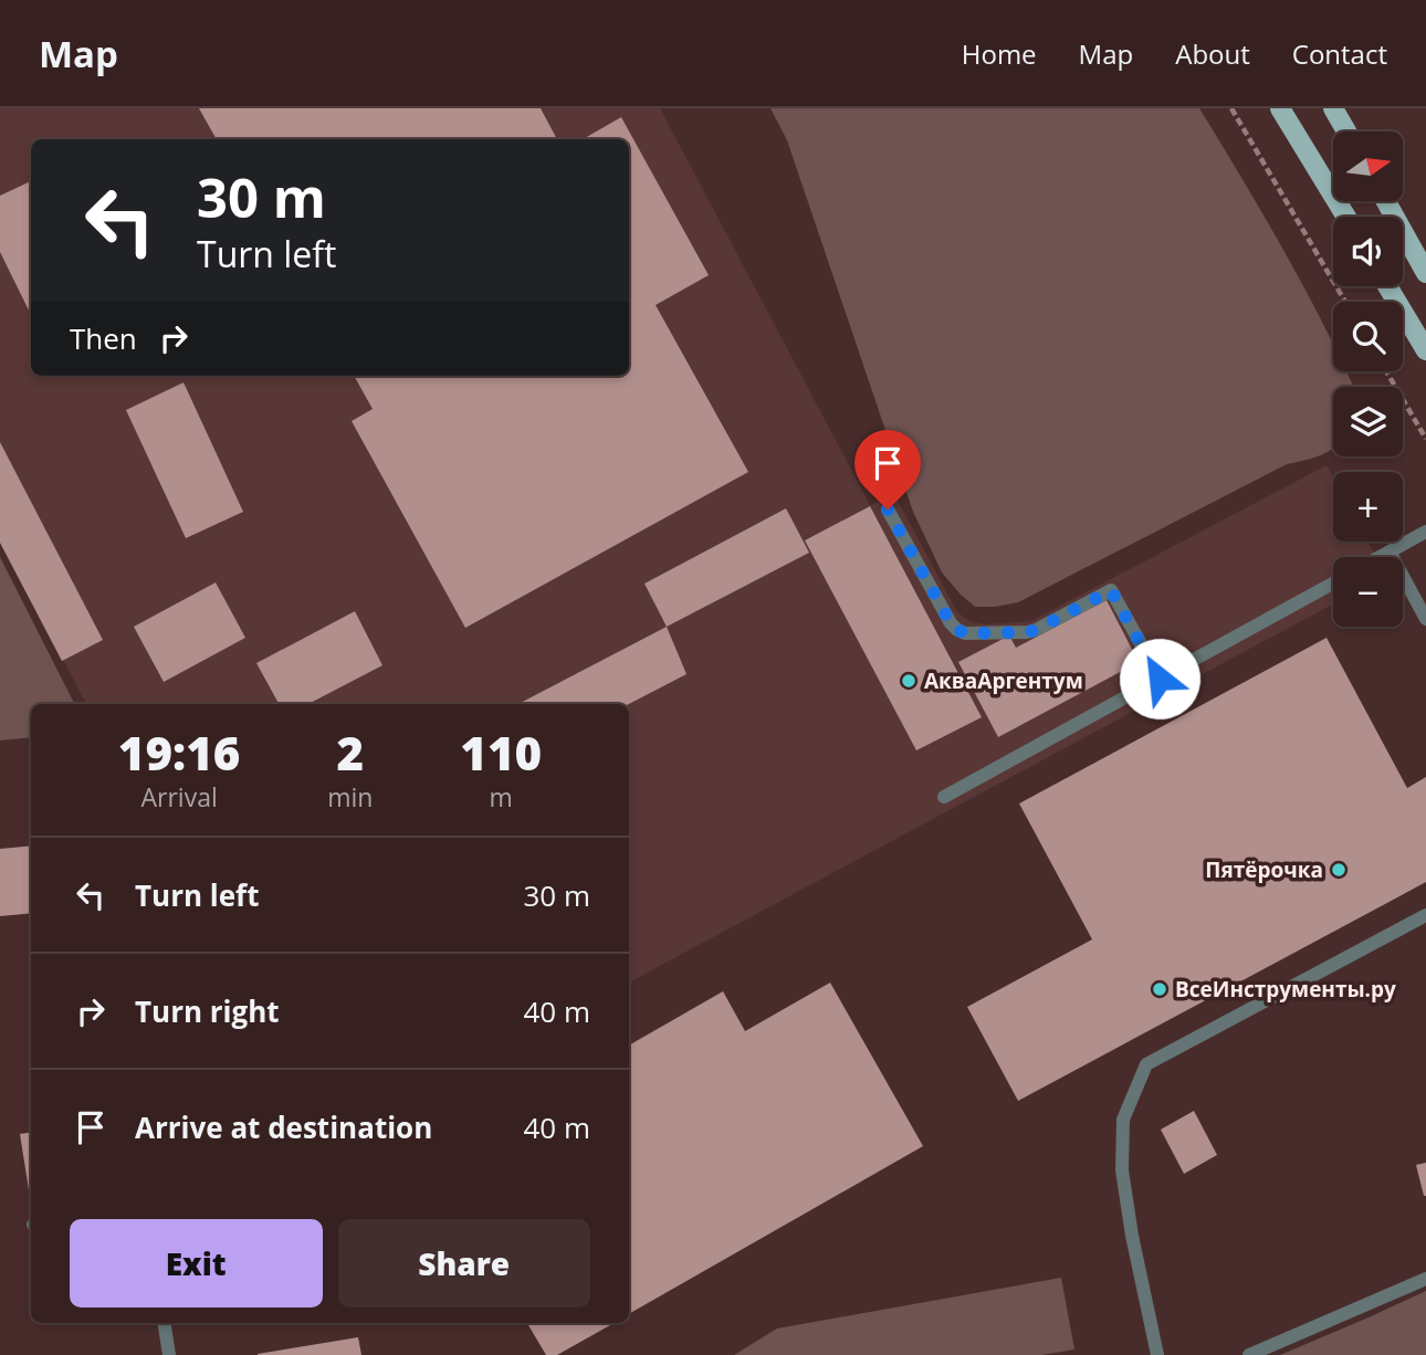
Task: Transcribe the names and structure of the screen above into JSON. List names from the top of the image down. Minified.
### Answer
{"places":["АкваАргентум","Пятёрочка","ВсеИнструменты.ру"],"north":"right","page":{"header":"Map","nav":["Home","Map","About","Contact"],"map_buttons":["+","−"],"turn":["30 m","Turn left"],"then":"Then","eta":["19:16","Arrival","2","min","110","m"],"list":[{"name":"Turn left","value":"30 m"},{"name":"Turn right","value":"40 m"},{"name":"Arrive at destination","value":"40 m"}],"buttons":["Exit","Share"]}}
